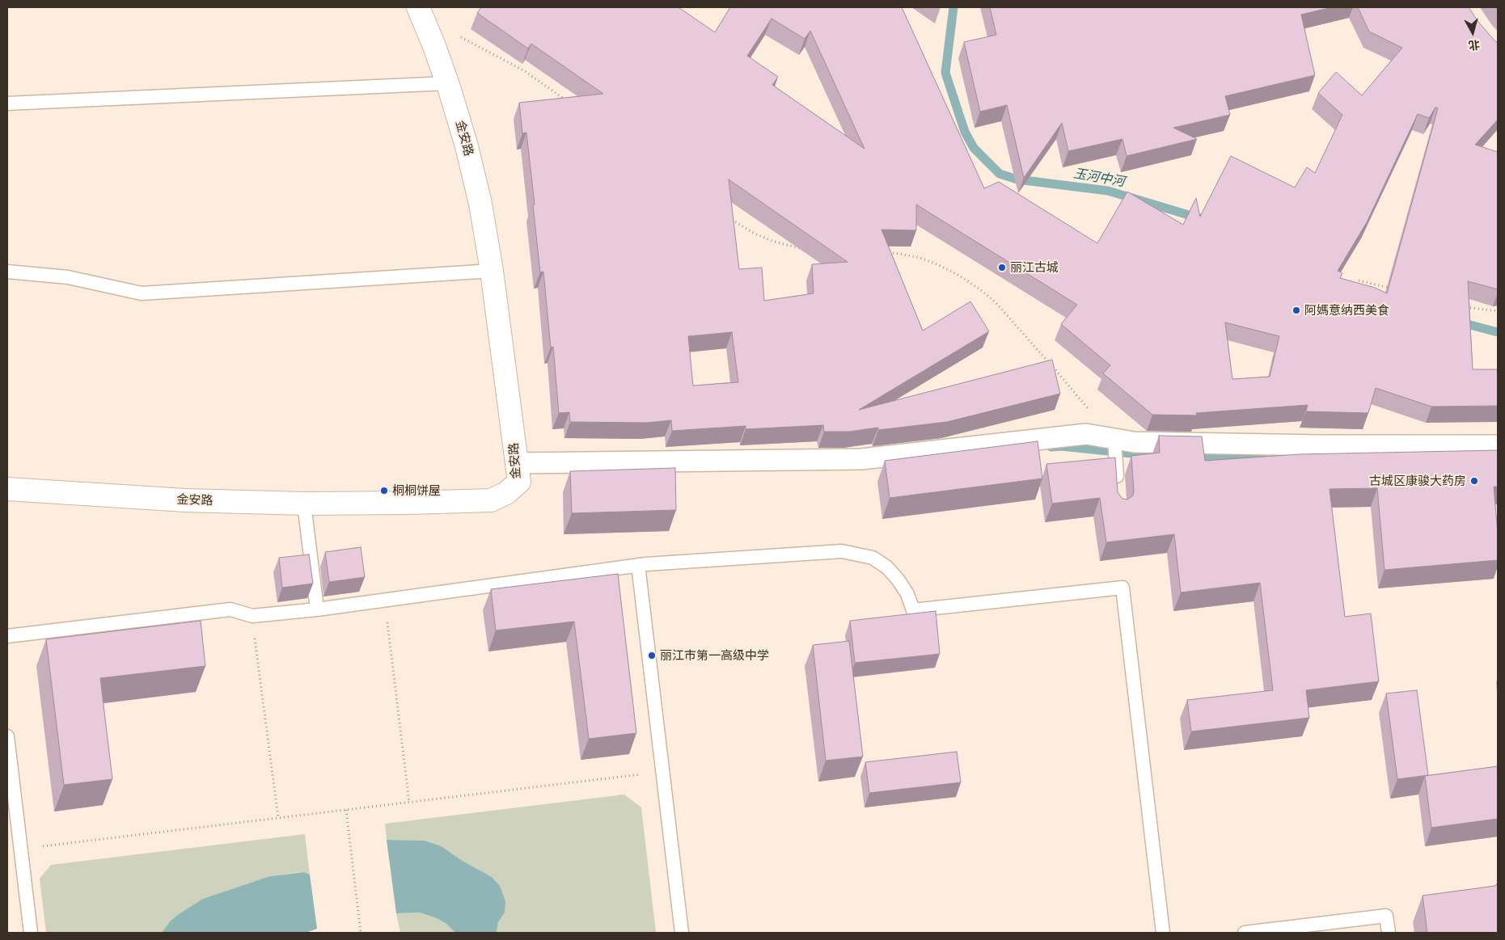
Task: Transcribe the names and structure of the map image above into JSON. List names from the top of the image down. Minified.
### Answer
{"streets":{"street":["金安路"]},"water":["玉河中河"],"places":["丽江古城","阿媽意纳西美食","古城区康骏大药房","桐桐饼屋","丽江市第一高级中学"],"north":"bottom"}
